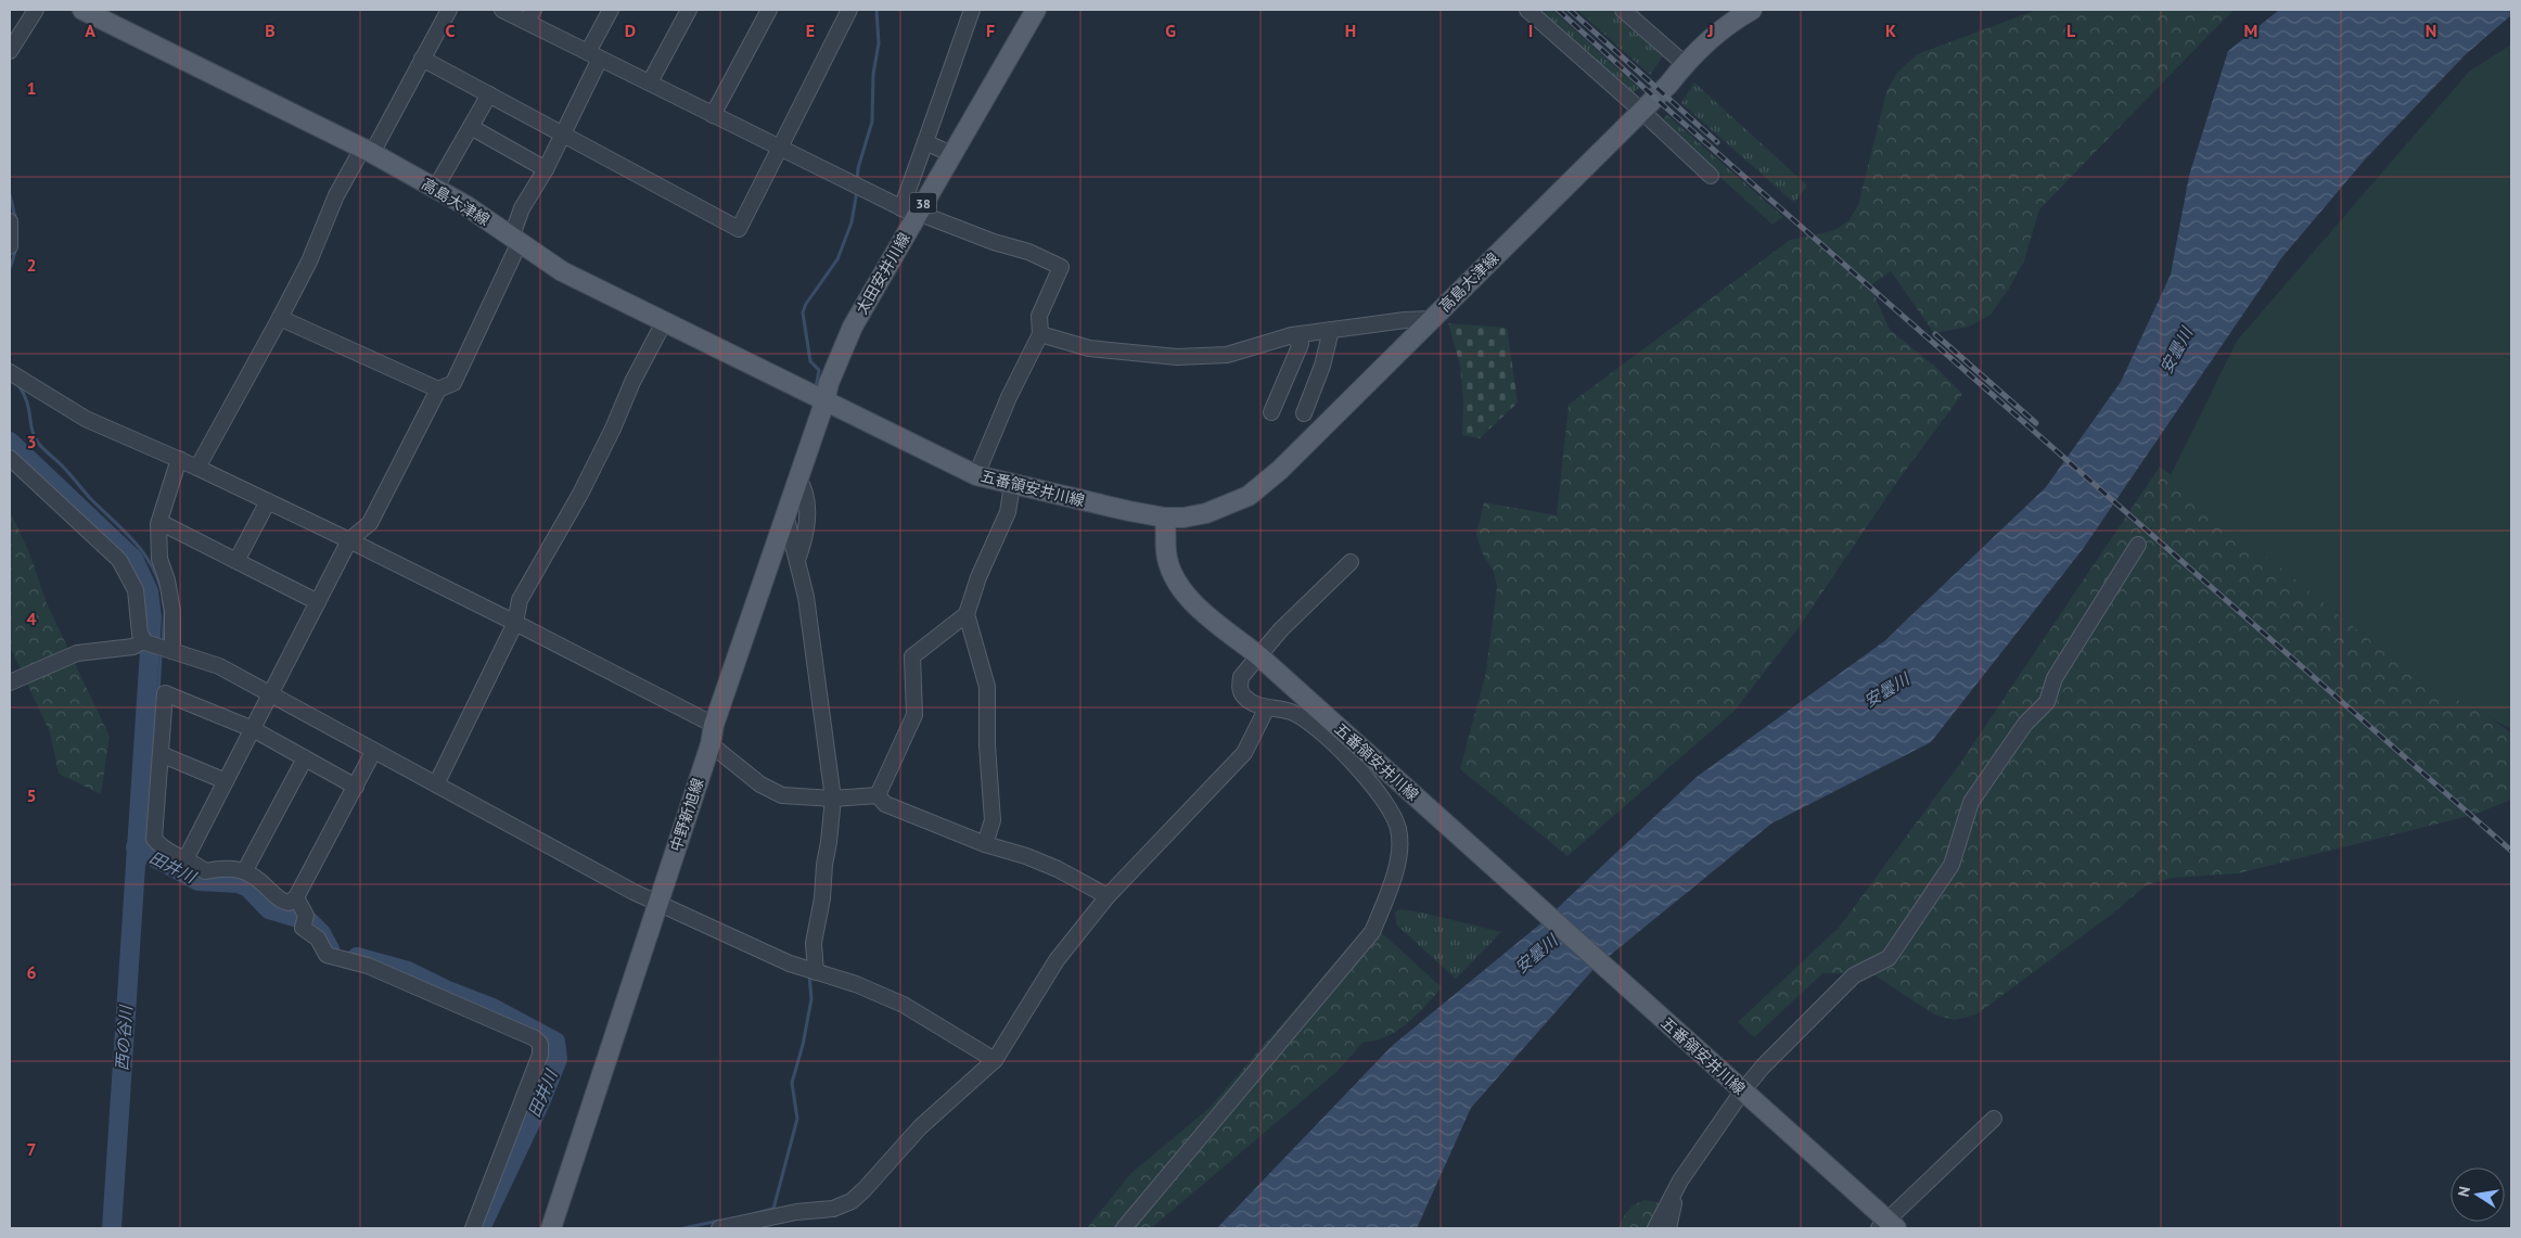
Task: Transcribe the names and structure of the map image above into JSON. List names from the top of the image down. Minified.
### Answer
{"streets":{"main road":["高島大津線","38","太田安井川線","五番領安井川線","中野新旭線"]},"crossings":[["高島大津線","太田安井川線"],["高島大津線","五番領安井川線"],["高島大津線","中野新旭線"],["太田安井川線","五番領安井川線"],["太田安井川線","中野新旭線"],["五番領安井川線","中野新旭線"]],"water":["安曇川","田井川","西の谷川"],"north":"left","grid":{"columns":["A","B","C","D","E","F","G","H","I","J","K","L","M","N"],"rows":["1","2","3","4","5","6","7"]}}
